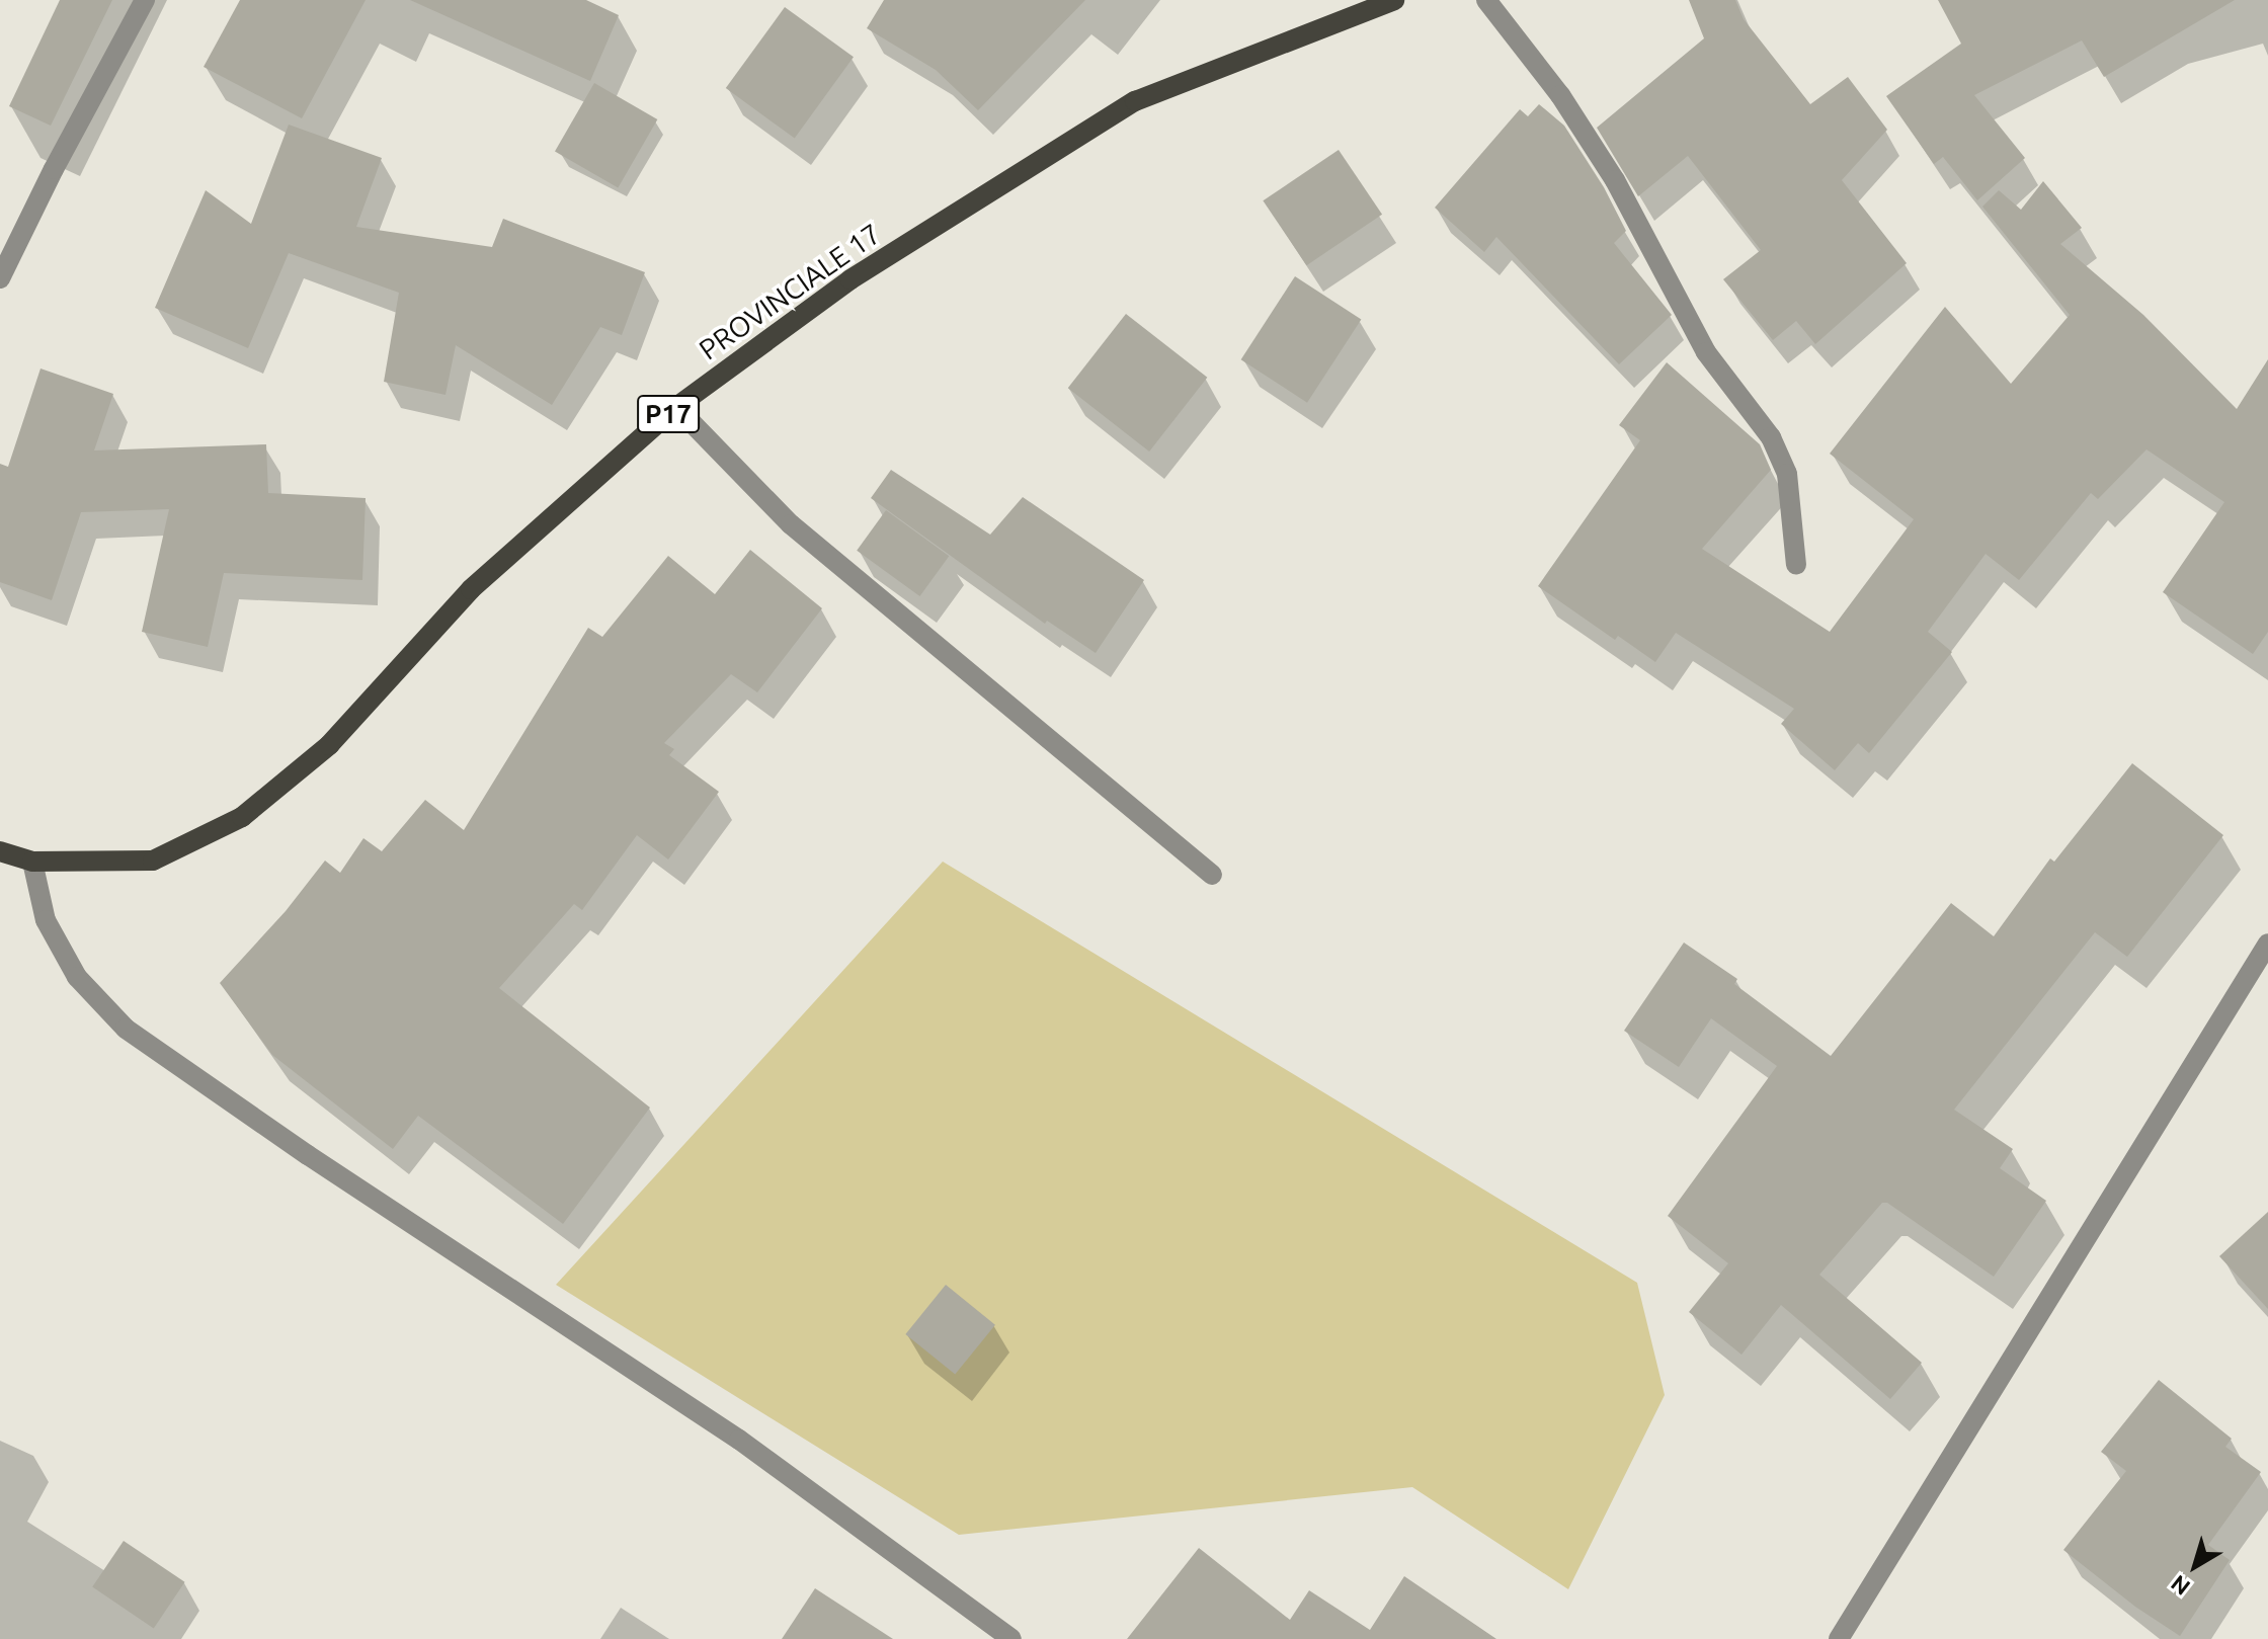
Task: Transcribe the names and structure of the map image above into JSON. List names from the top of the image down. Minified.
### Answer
{"streets":{"main road":["PROVINCIALE 17","P17"]},"north":"bottom left"}
